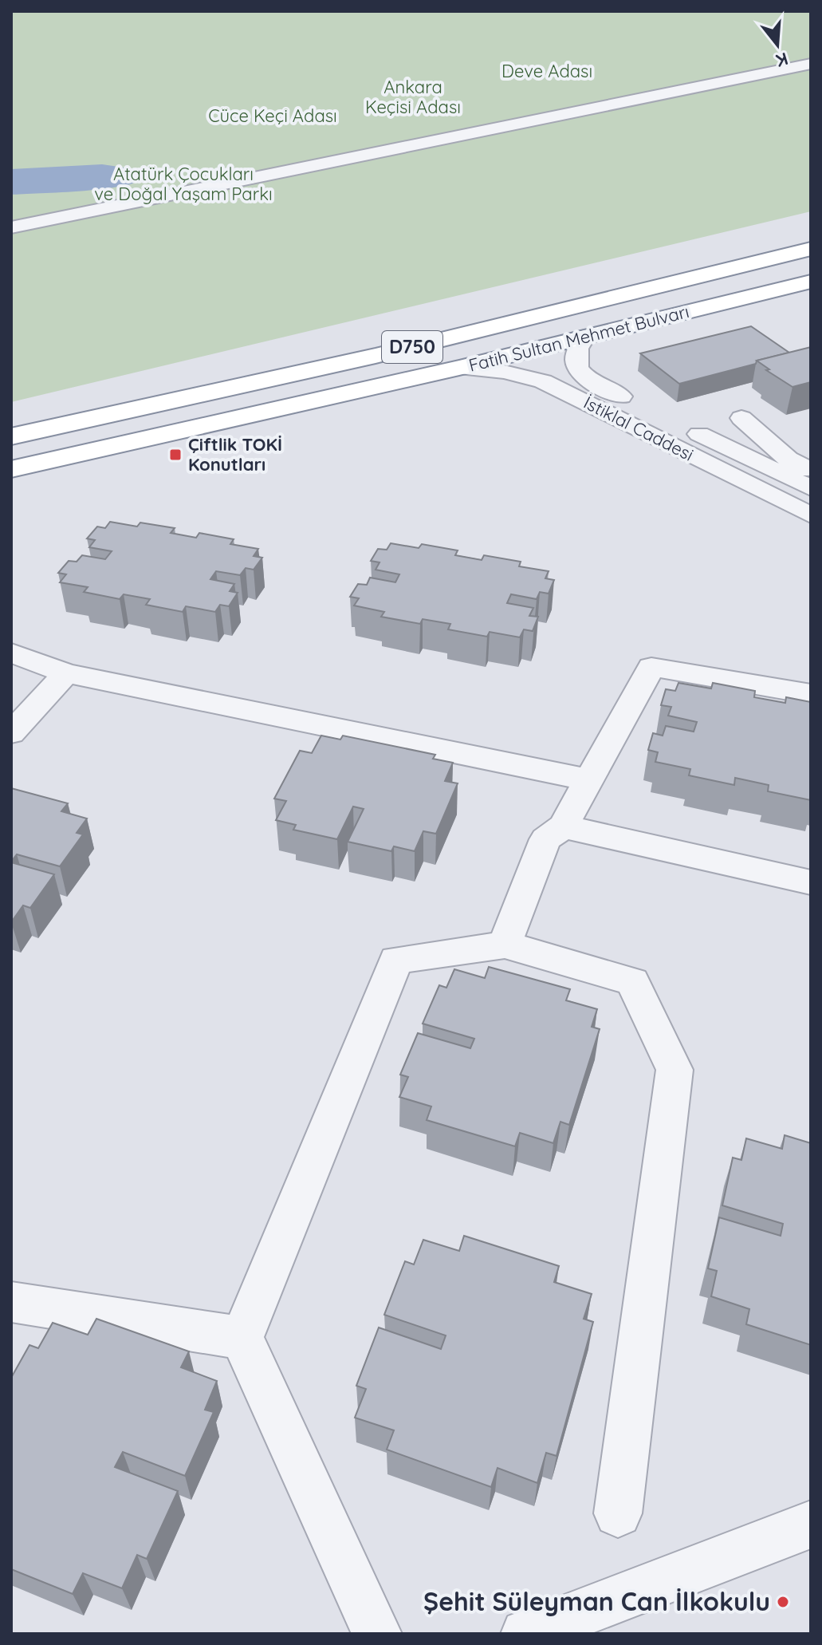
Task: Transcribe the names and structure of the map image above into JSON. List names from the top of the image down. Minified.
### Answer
{"streets":{"highway":["Fatih Sultan Mehmet Bulvarı","D750"],"street":["İstiklal Caddesi"]},"crossings":[["Fatih Sultan Mehmet Bulvarı","İstiklal Caddesi"]],"parks":["Deve Adası","Ankara Keçisi Adası","Cüce Keçi Adası","Atatürk Çocukları ve Doğal Yaşam Parkı"],"places":{"transit":["Çiftlik TOKİ Konutları"],"other":["Şehit Süleyman Can İlkokulu"]},"north":"bottom"}
